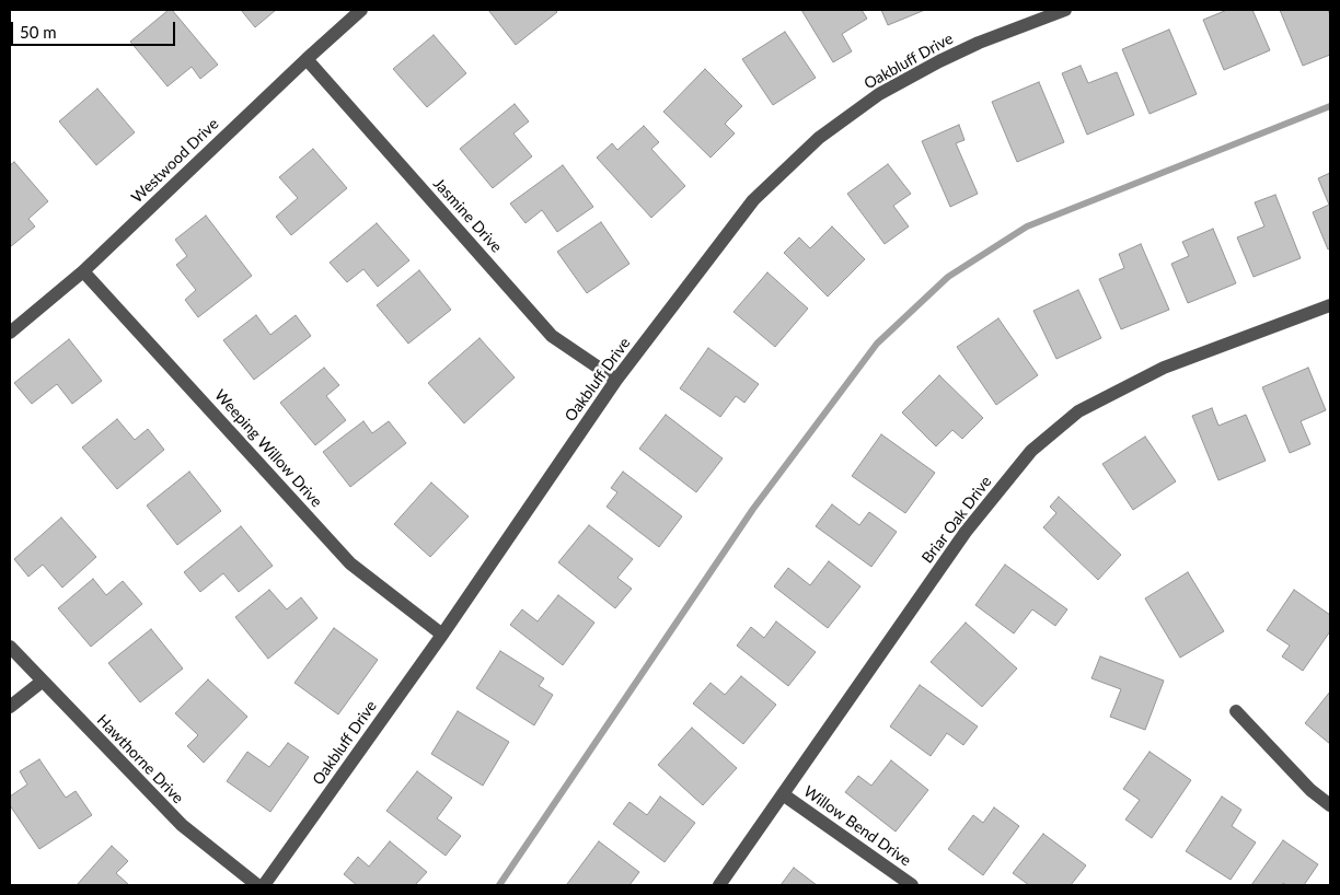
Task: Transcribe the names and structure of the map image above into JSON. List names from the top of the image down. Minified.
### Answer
{"streets":{"street":["Oakbluff Drive","Westwood Drive","Jasmine Drive","Weeping Willow Drive","Briar Oak Drive","Hawthorne Drive","Willow Bend Drive"]},"crossings":[["Oakbluff Drive","Jasmine Drive"],["Oakbluff Drive","Weeping Willow Drive"],["Westwood Drive","Jasmine Drive"],["Westwood Drive","Weeping Willow Drive"],["Briar Oak Drive","Willow Bend Drive"]],"scale_bar":"50 m"}
